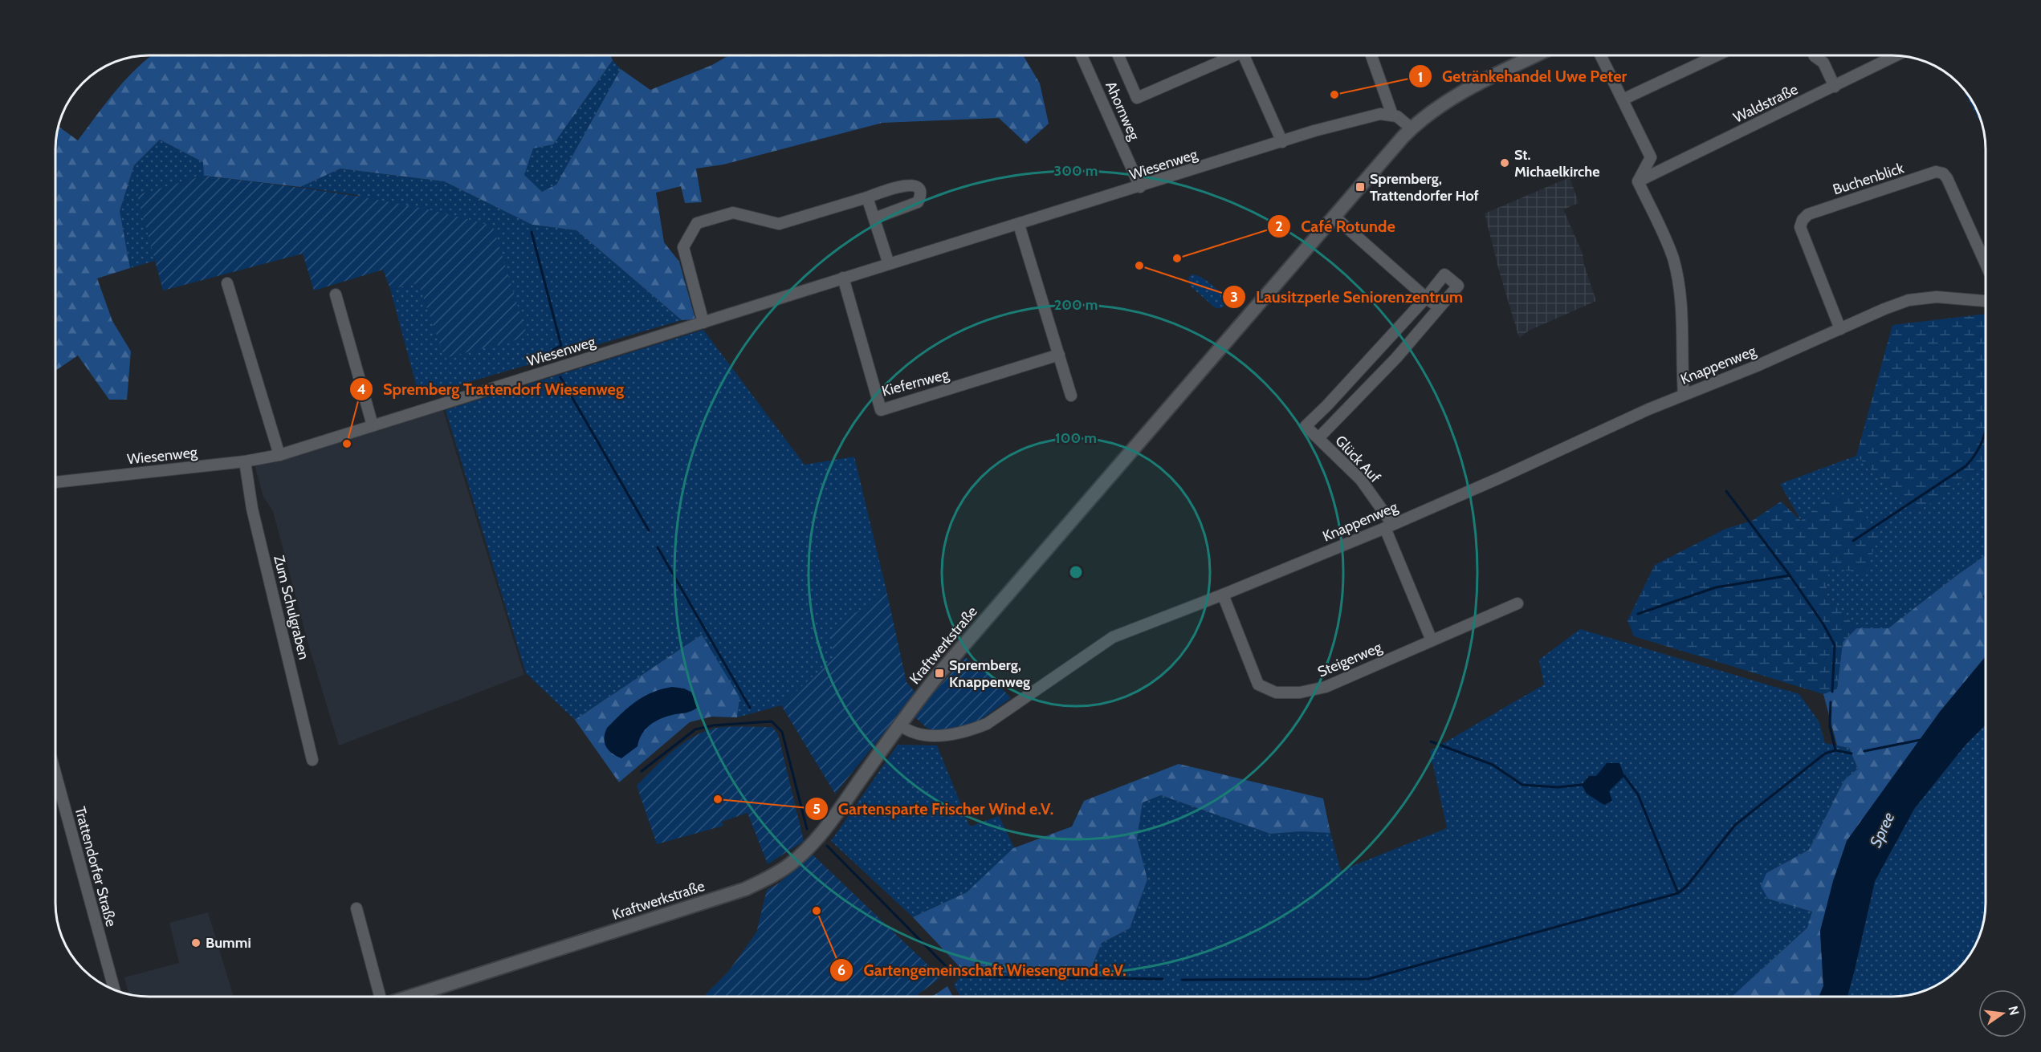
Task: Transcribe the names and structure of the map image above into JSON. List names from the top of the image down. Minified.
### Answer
{"streets":{"main road":["Kraftwerkstraße"],"street":["Waldstraße","Ahornweg","Wiesenweg","Buchenblick","Knappenweg","Kiefernweg","Glück Auf","Zum Schulgraben","Steigerweg","Trattendorfer Straße"]},"crossings":[["Ahornweg","Wiesenweg"],["Wiesenweg","Kiefernweg"],["Wiesenweg","Zum Schulgraben"],["Buchenblick","Knappenweg"],["Knappenweg","Glück Auf"],["Knappenweg","Kraftwerkstraße"],["Knappenweg","Steigerweg"]],"water":["Spree"],"places":{"other":["Getränkehandel Uwe Peter","St. Michaelkirche","Café Rotunde","Lausitzperle Seniorenzentrum","Spremberg Trattendorf Wiesenweg","Gartensparte Frischer Wind e.V.","Gartengemeinschaft Wiesengrund e.V.","Bummi"],"transit":["Spremberg, Trattendorfer Hof","Spremberg, Knappenweg"]},"north":"right","rings":["300 m","200 m","100 m"]}
